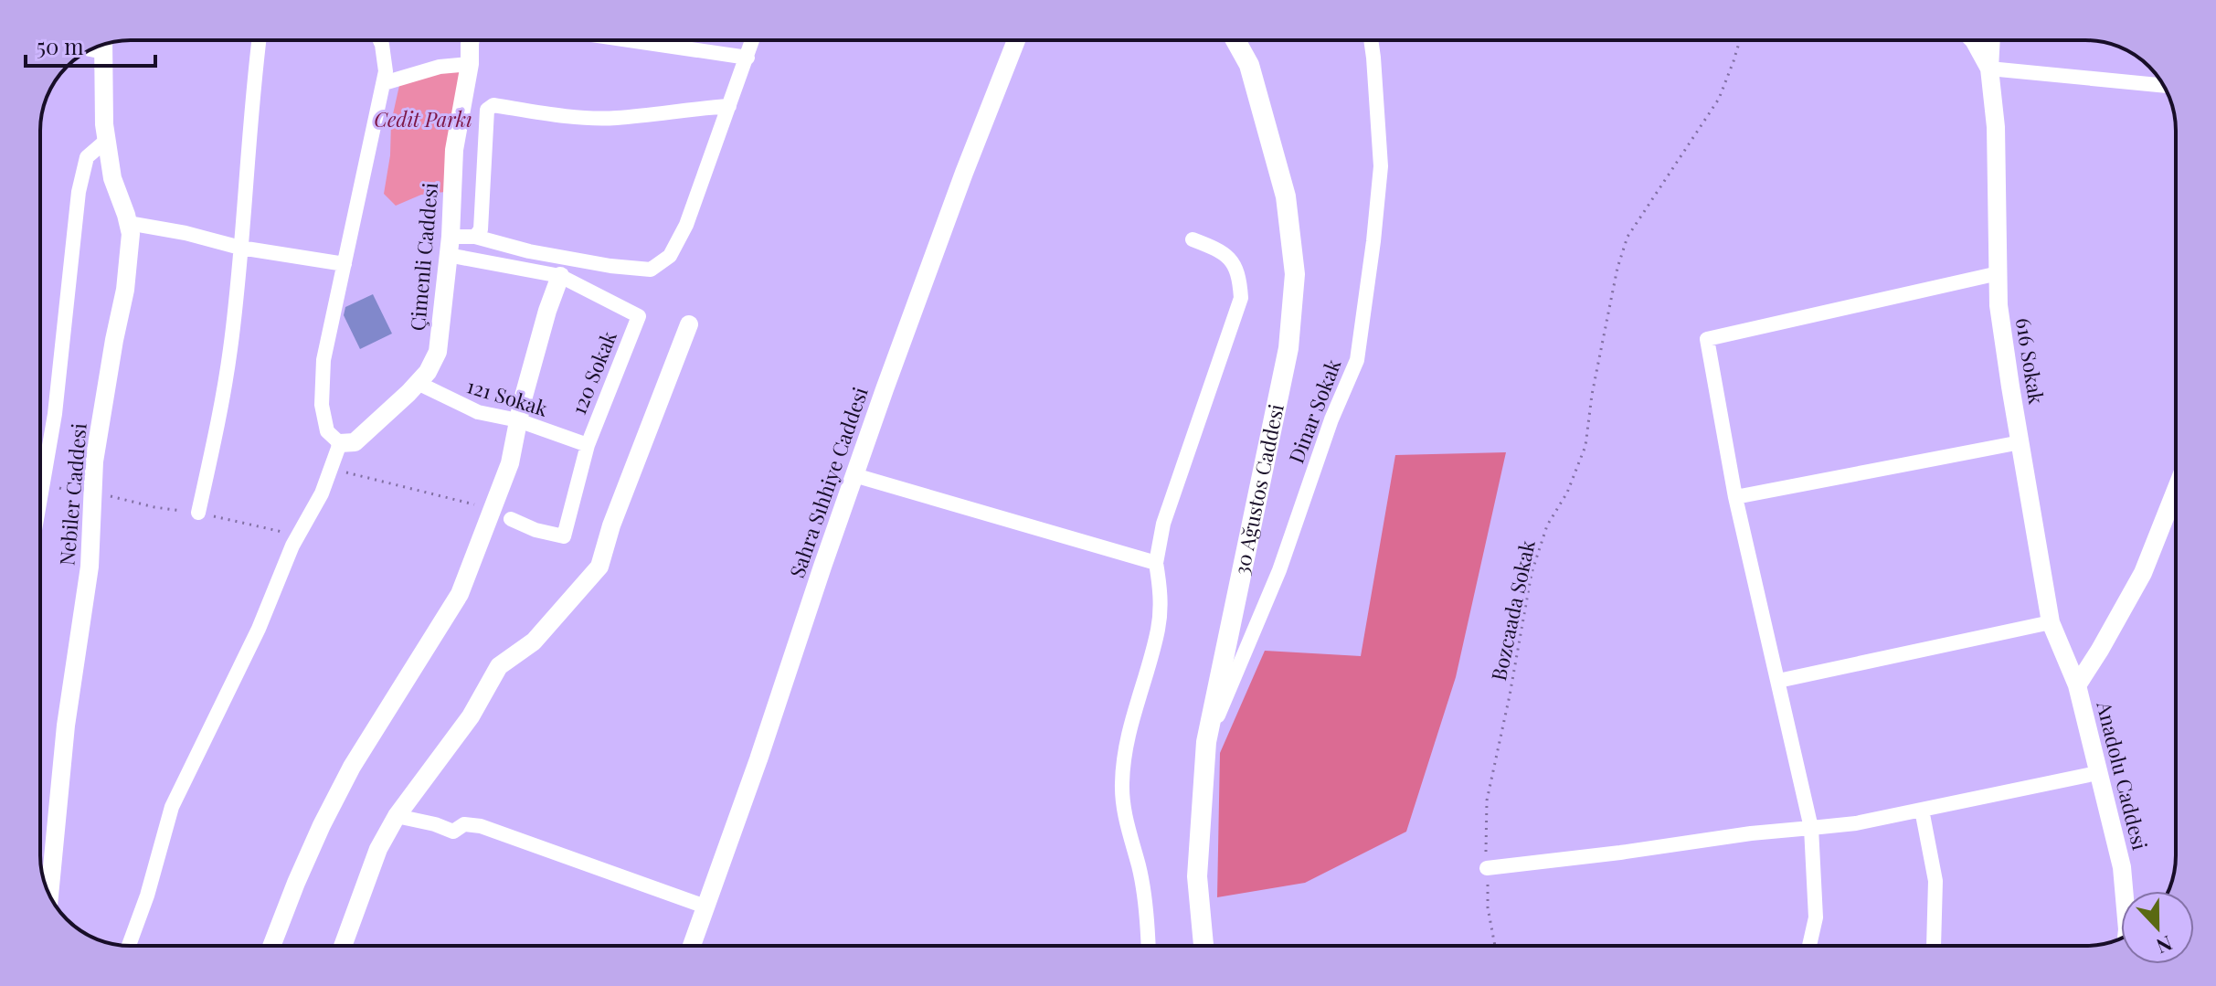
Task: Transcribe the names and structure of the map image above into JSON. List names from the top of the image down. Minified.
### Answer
{"streets":{"main road":["30 Ağustos Caddesi"],"street":["Çimenli Caddesi","616 Sokak","120 Sokak","121 Sokak","Dinar Sokak","Sahra Sıhhiye Caddesi","Nebiler Caddesi","Anadolu Caddesi"],"path":["Bozcaada Sokak"]},"crossings":[["Çimenli Caddesi","121 Sokak"],["616 Sokak","Anadolu Caddesi"],["120 Sokak","121 Sokak"],["Dinar Sokak","30 Ağustos Caddesi"]],"parks":["Cedit Parkı"],"scale_bar":"50 m","north":"bottom"}
